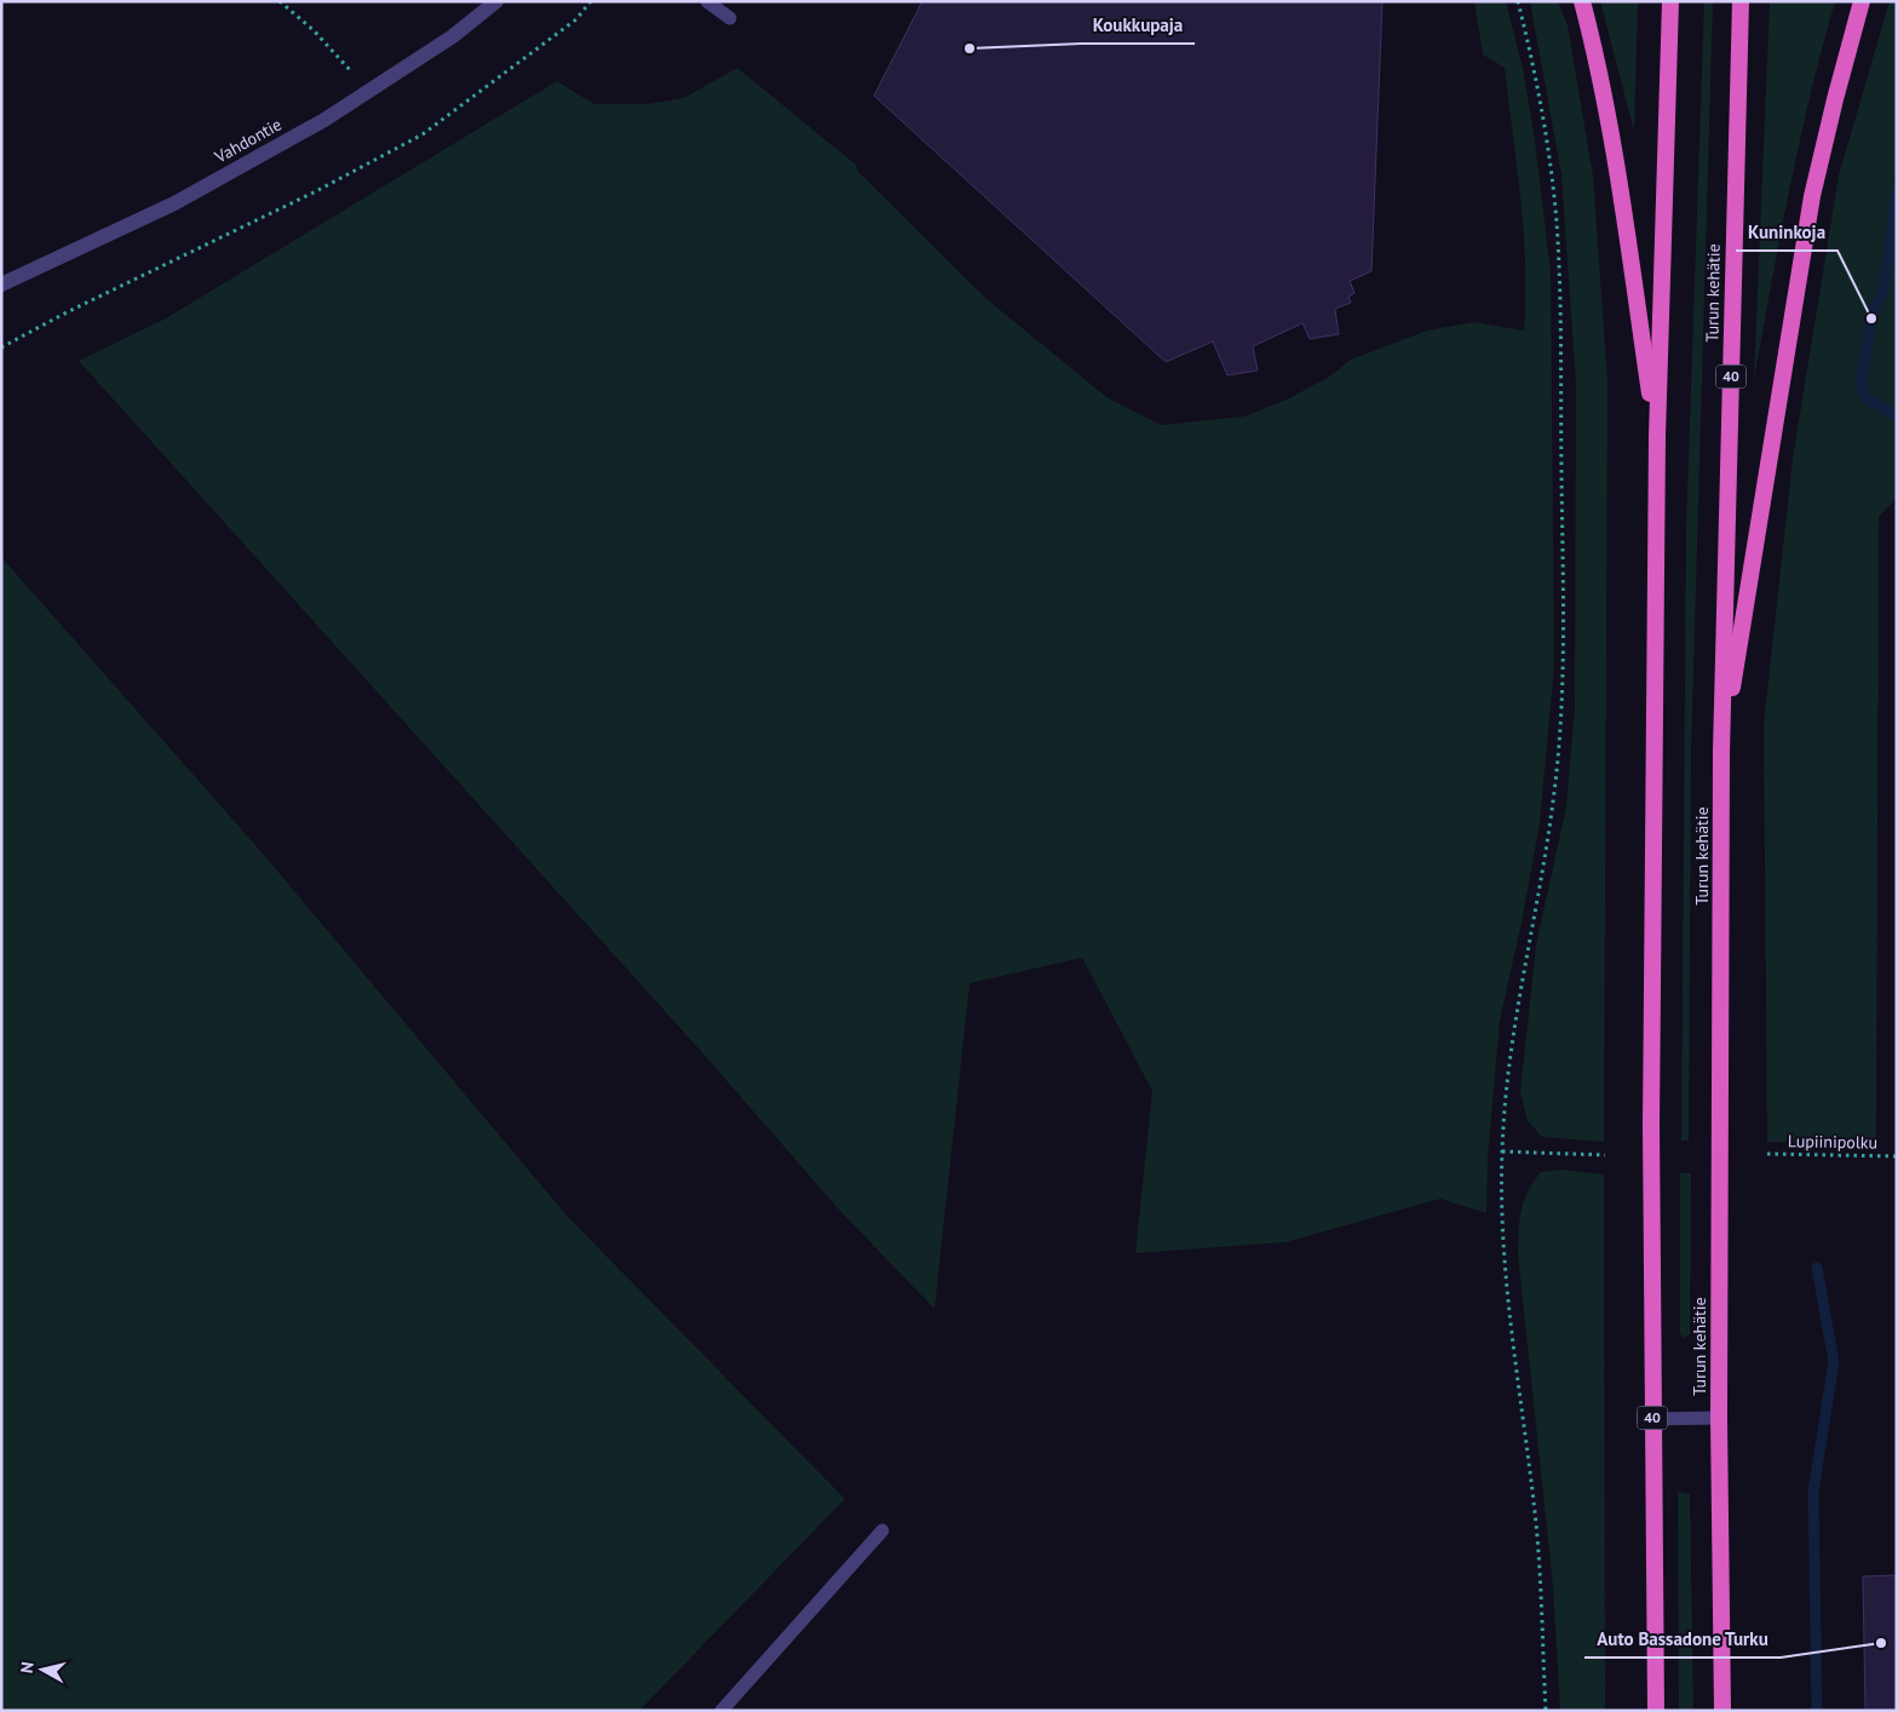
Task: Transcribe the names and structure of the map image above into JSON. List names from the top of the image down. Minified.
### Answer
{"streets":{"highway":["Turun kehätie","40"],"street":["Vahdontie"],"path":["Lupiinipolku"]},"places":["Koukkupaja","Kuninkoja","Auto Bassadone Turku"],"north":"left"}
